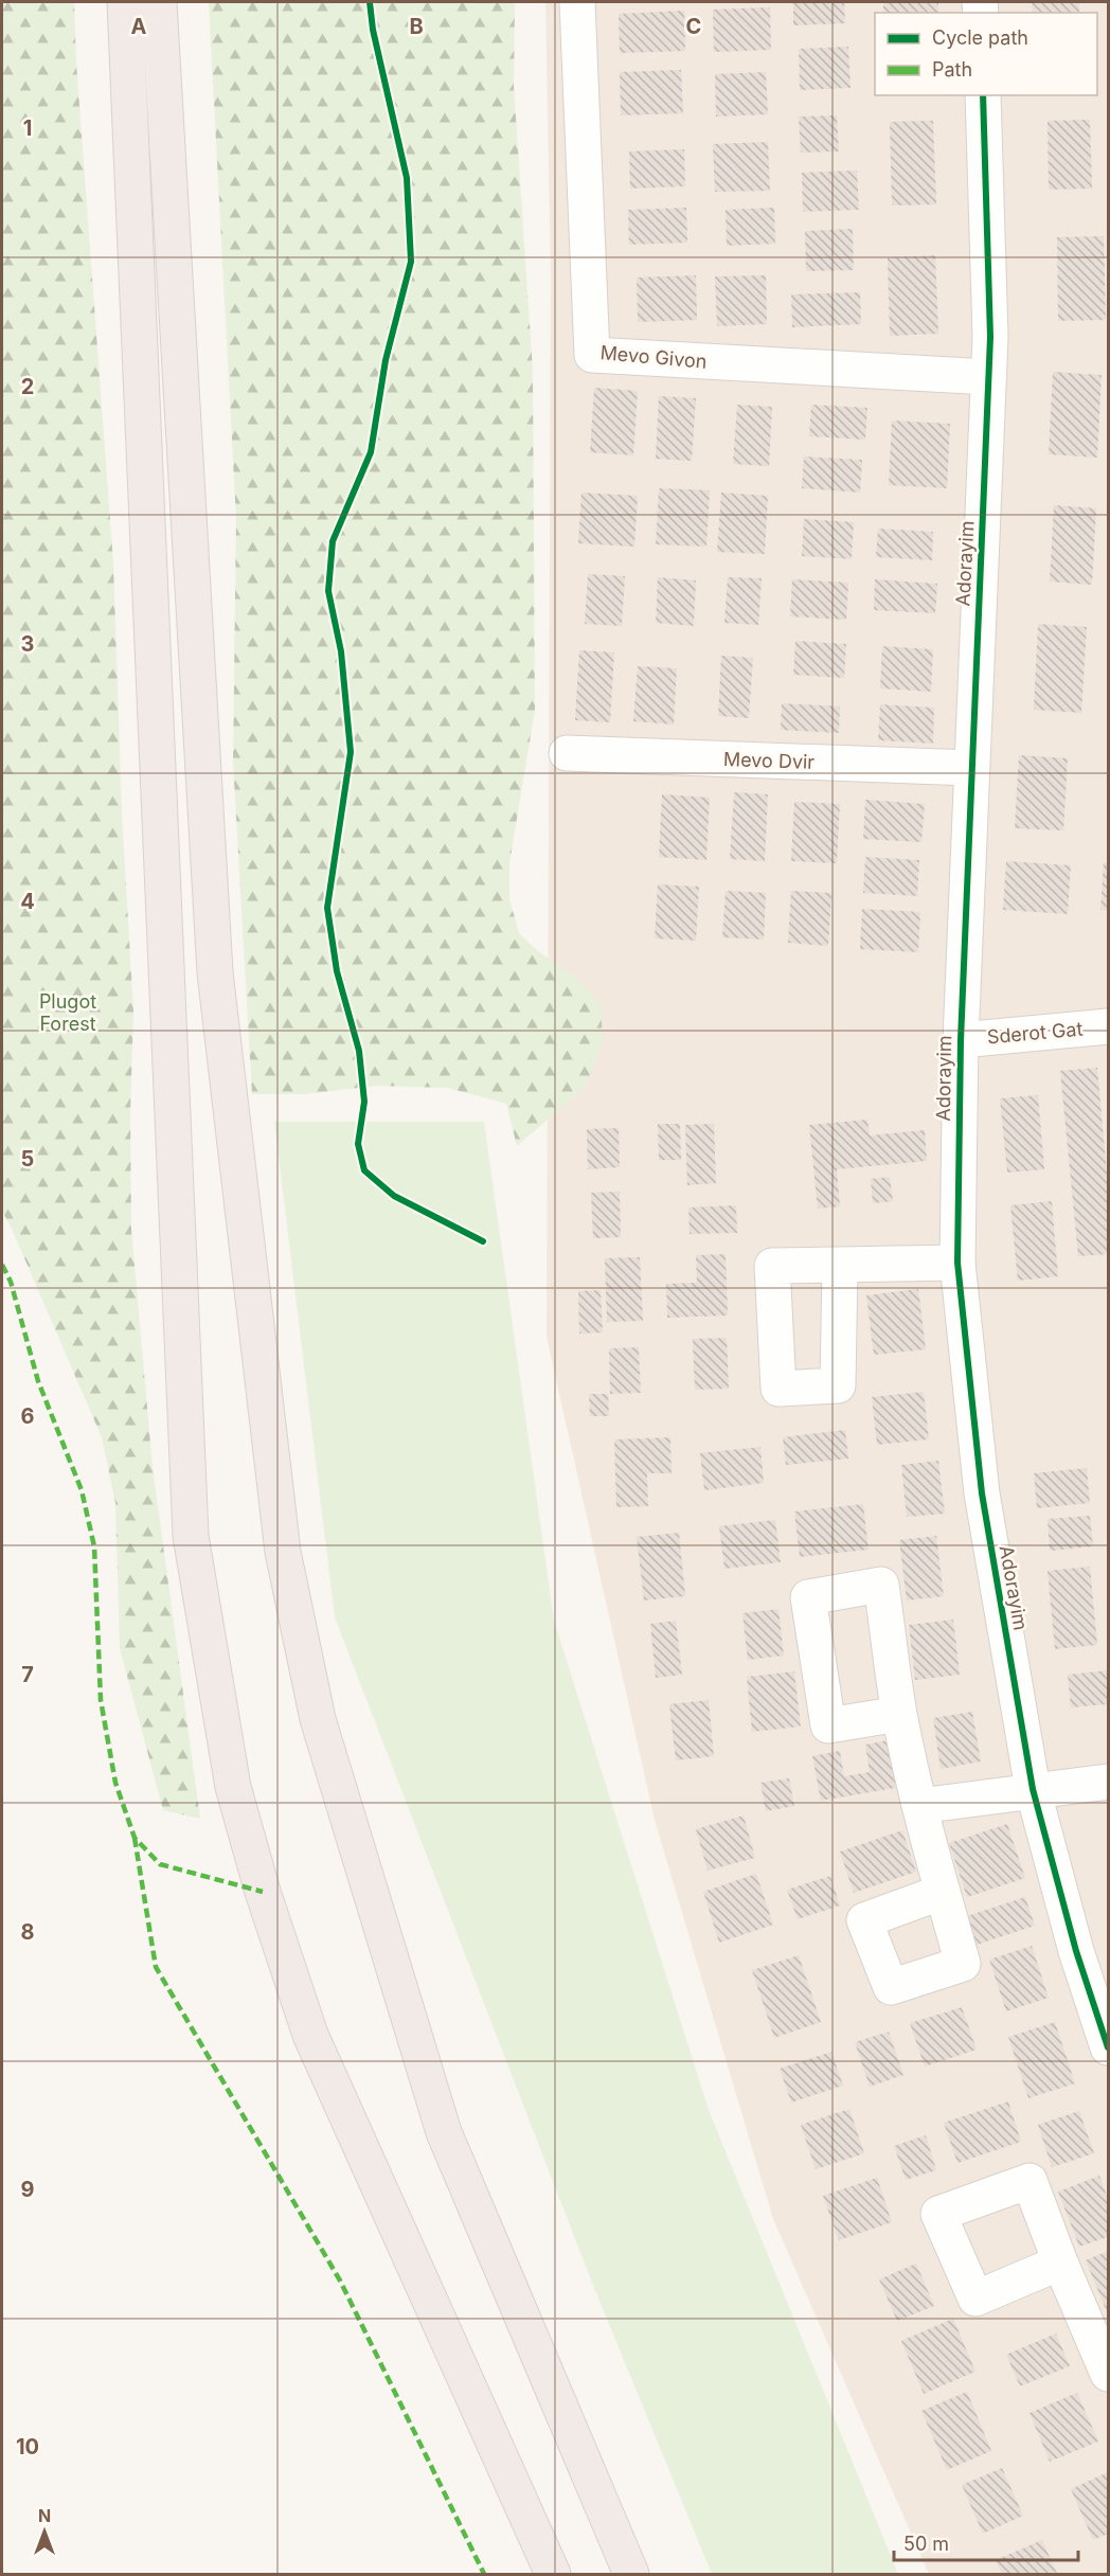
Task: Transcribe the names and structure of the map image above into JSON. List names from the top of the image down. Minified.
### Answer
{"streets":{"street":["Mevo Givon","Adorayim","Mevo Dvir","Sderot Gat"]},"crossings":[["Mevo Givon","Adorayim"],["Adorayim","Mevo Dvir"],["Adorayim","Sderot Gat"]],"parks":["Plugot Forest"],"legend":["Cycle path","Path"],"scale_bar":"50 m","north":"top","grid":{"columns":["A","B","C"],"rows":["1","2","3","4","5","6","7","8","9","10"]}}
